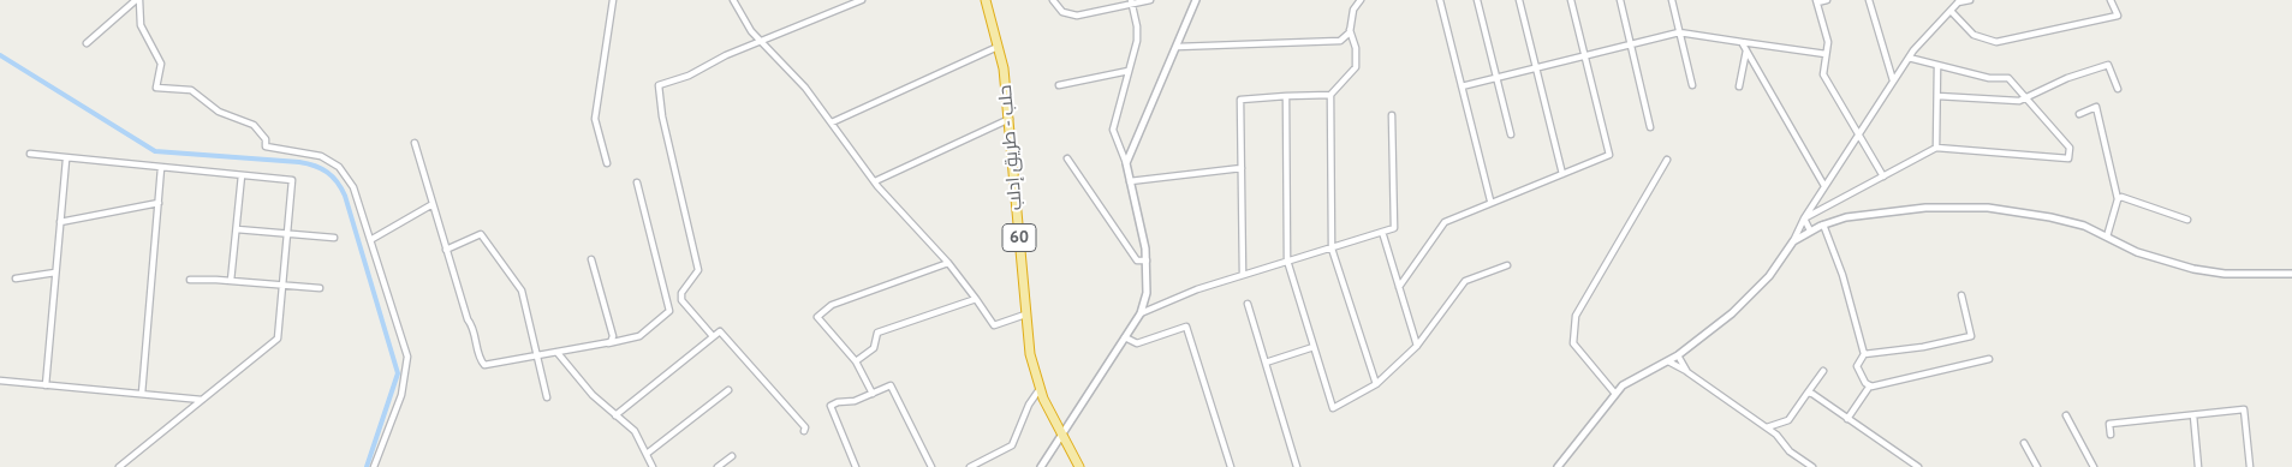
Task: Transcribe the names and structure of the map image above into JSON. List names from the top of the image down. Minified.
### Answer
{"streets":{"highway":["حلب - طريق إدلب","60"]}}
